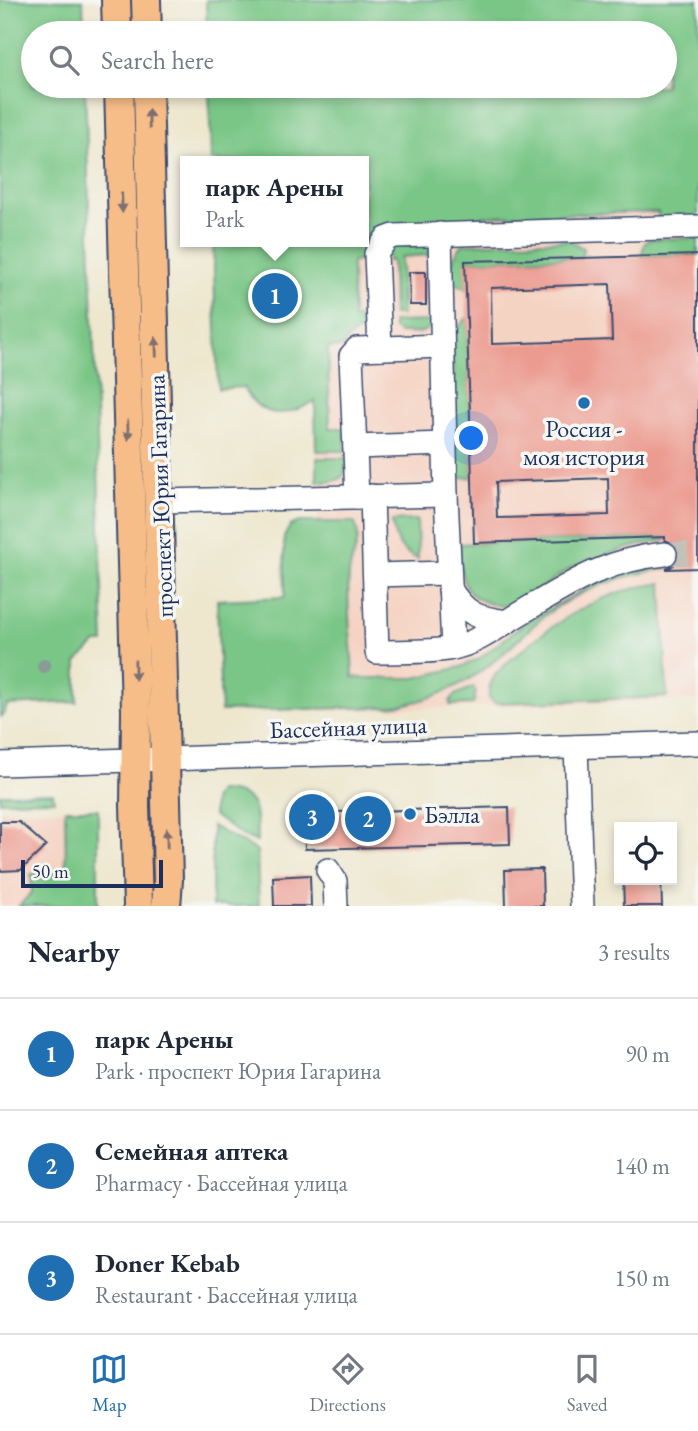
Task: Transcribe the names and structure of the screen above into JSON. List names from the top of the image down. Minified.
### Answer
{"streets":{"main road":["проспект Юрия Гагарина"],"street":["Бассейная улица"]},"crossings":[["проспект Юрия Гагарина","Бассейная улица"]],"places":["Россия - моя история","Бэлла"],"scale_bar":"50 m","page":{"search":"Search here","popup":["парк Арены","Park"],"pins":["1","3","2"],"scale":"50 m","heading":["Nearby","3 results"],"list":[{"mark":"1","name":"парк Арены","note":"Park · проспект Юрия Гагарина","value":"90 m"},{"mark":"2","name":"Семейная аптека","note":"Pharmacy · Бассейная улица","value":"140 m"},{"mark":"3","name":"Doner Kebab","note":"Restaurant · Бассейная улица","value":"150 m"}],"nav":["Map","Directions","Saved"]}}
